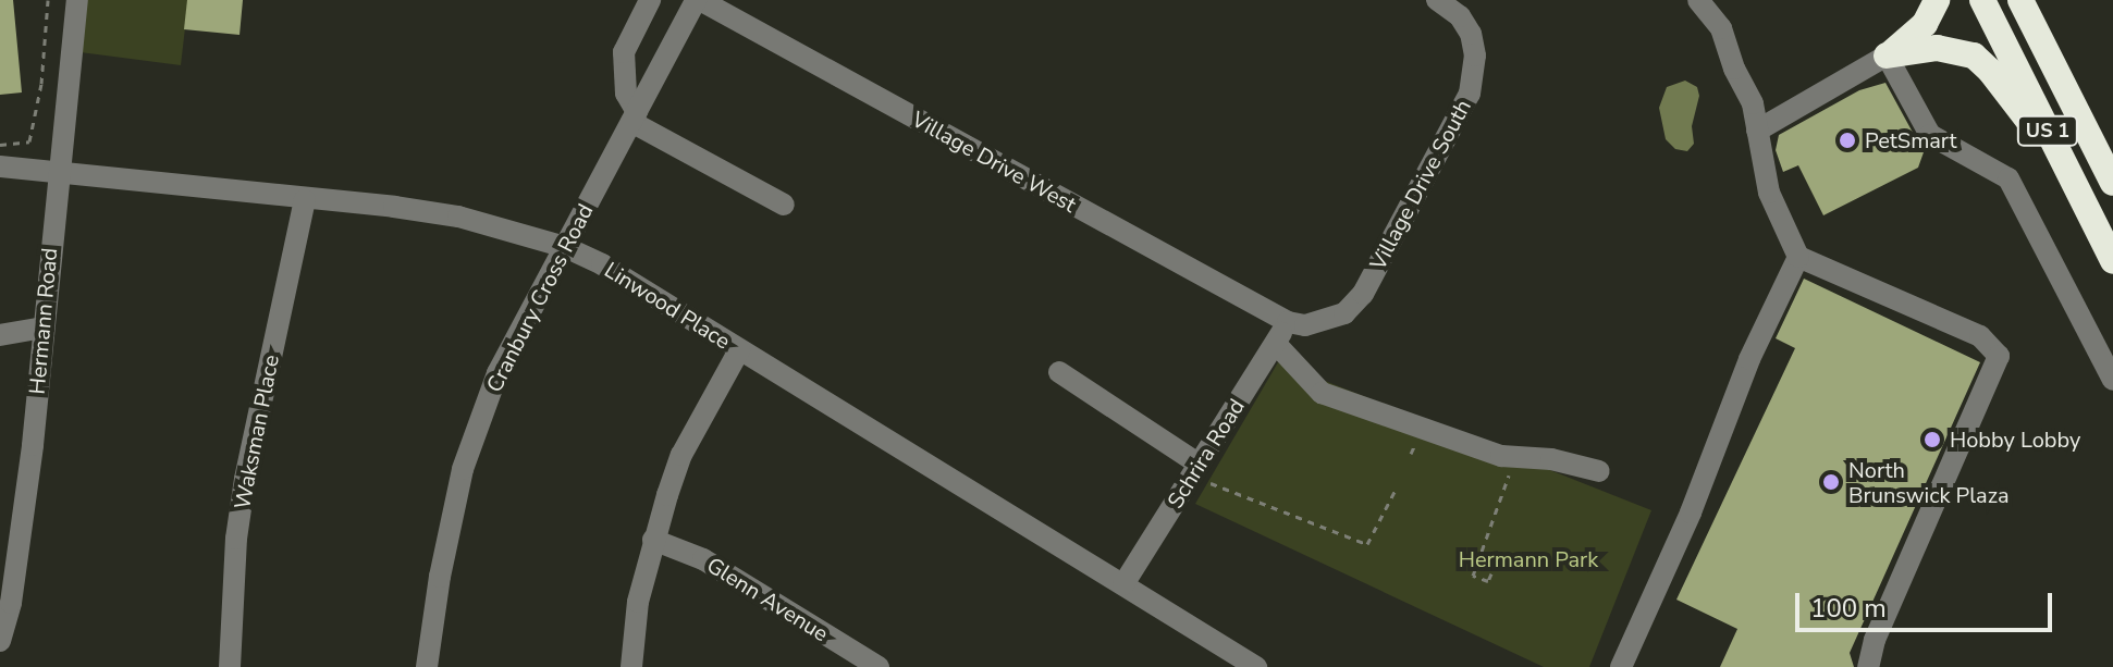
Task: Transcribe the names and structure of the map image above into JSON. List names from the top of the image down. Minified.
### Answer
{"streets":{"highway":["US 1"],"street":["Village Drive West","Village Drive South","Cranbury Cross Road","Linwood Place","Hermann Road","Waksman Place","Schrira Road","Glenn Avenue"]},"crossings":[["Village Drive West","Village Drive South"],["Village Drive West","Cranbury Cross Road"],["Village Drive West","Schrira Road"],["Village Drive South","Schrira Road"],["Cranbury Cross Road","Linwood Place"],["Linwood Place","Hermann Road"],["Linwood Place","Waksman Place"],["Linwood Place","Schrira Road"]],"parks":["Hermann Park"],"places":["PetSmart","Hobby Lobby","North Brunswick Plaza"],"scale_bar":"100 m"}
